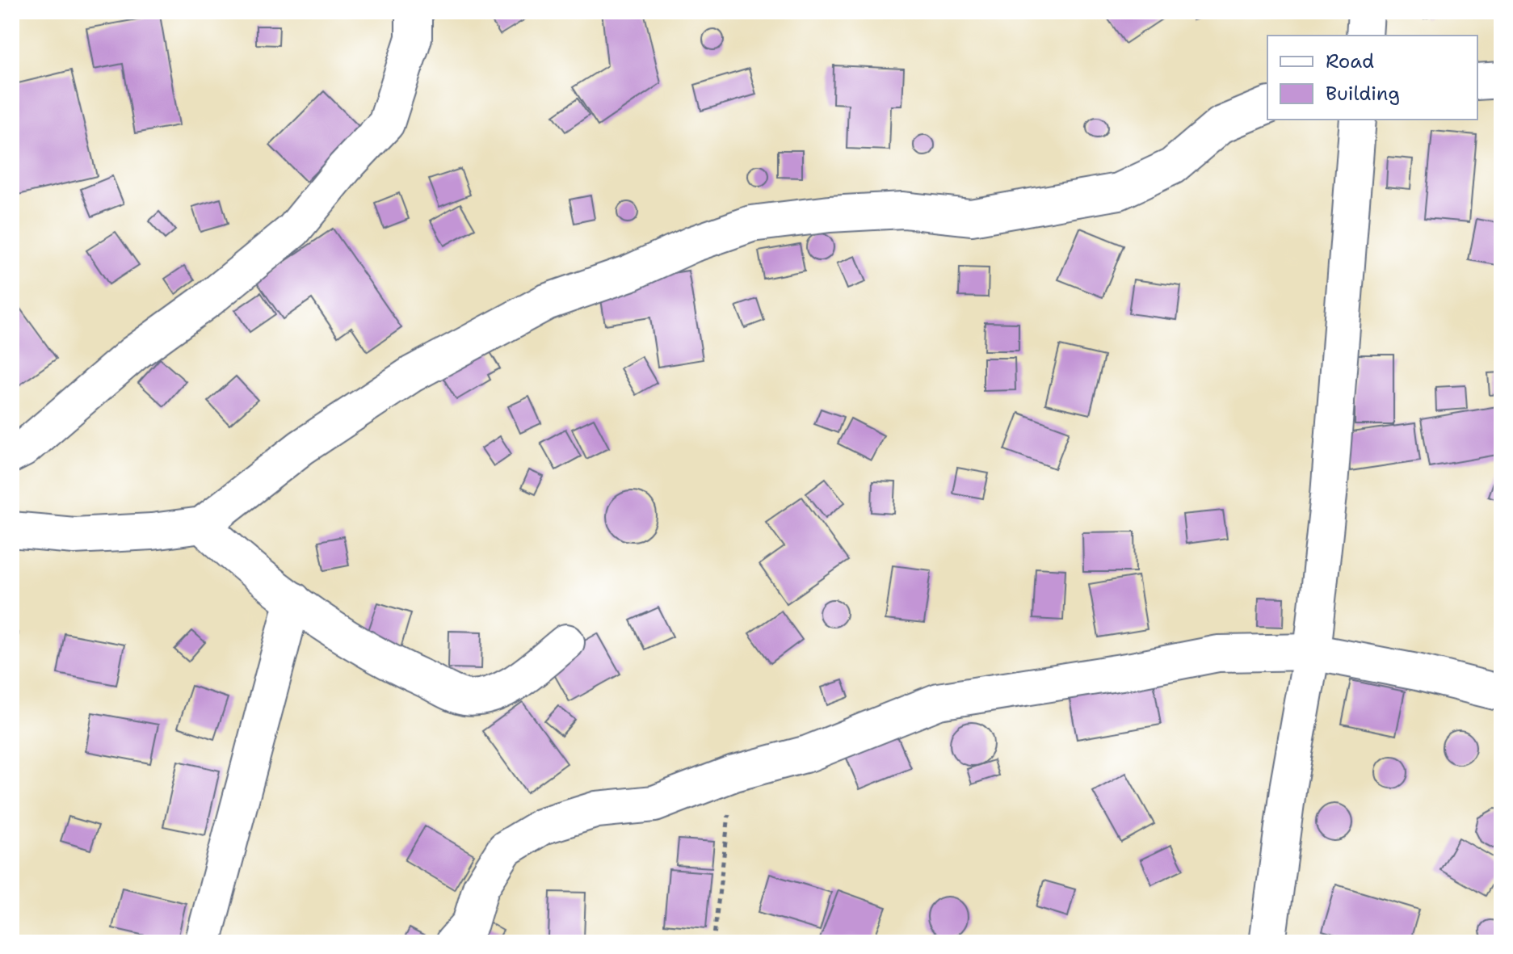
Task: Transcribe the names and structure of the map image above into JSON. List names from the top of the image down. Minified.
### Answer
{"legend":["Road","Building"]}
